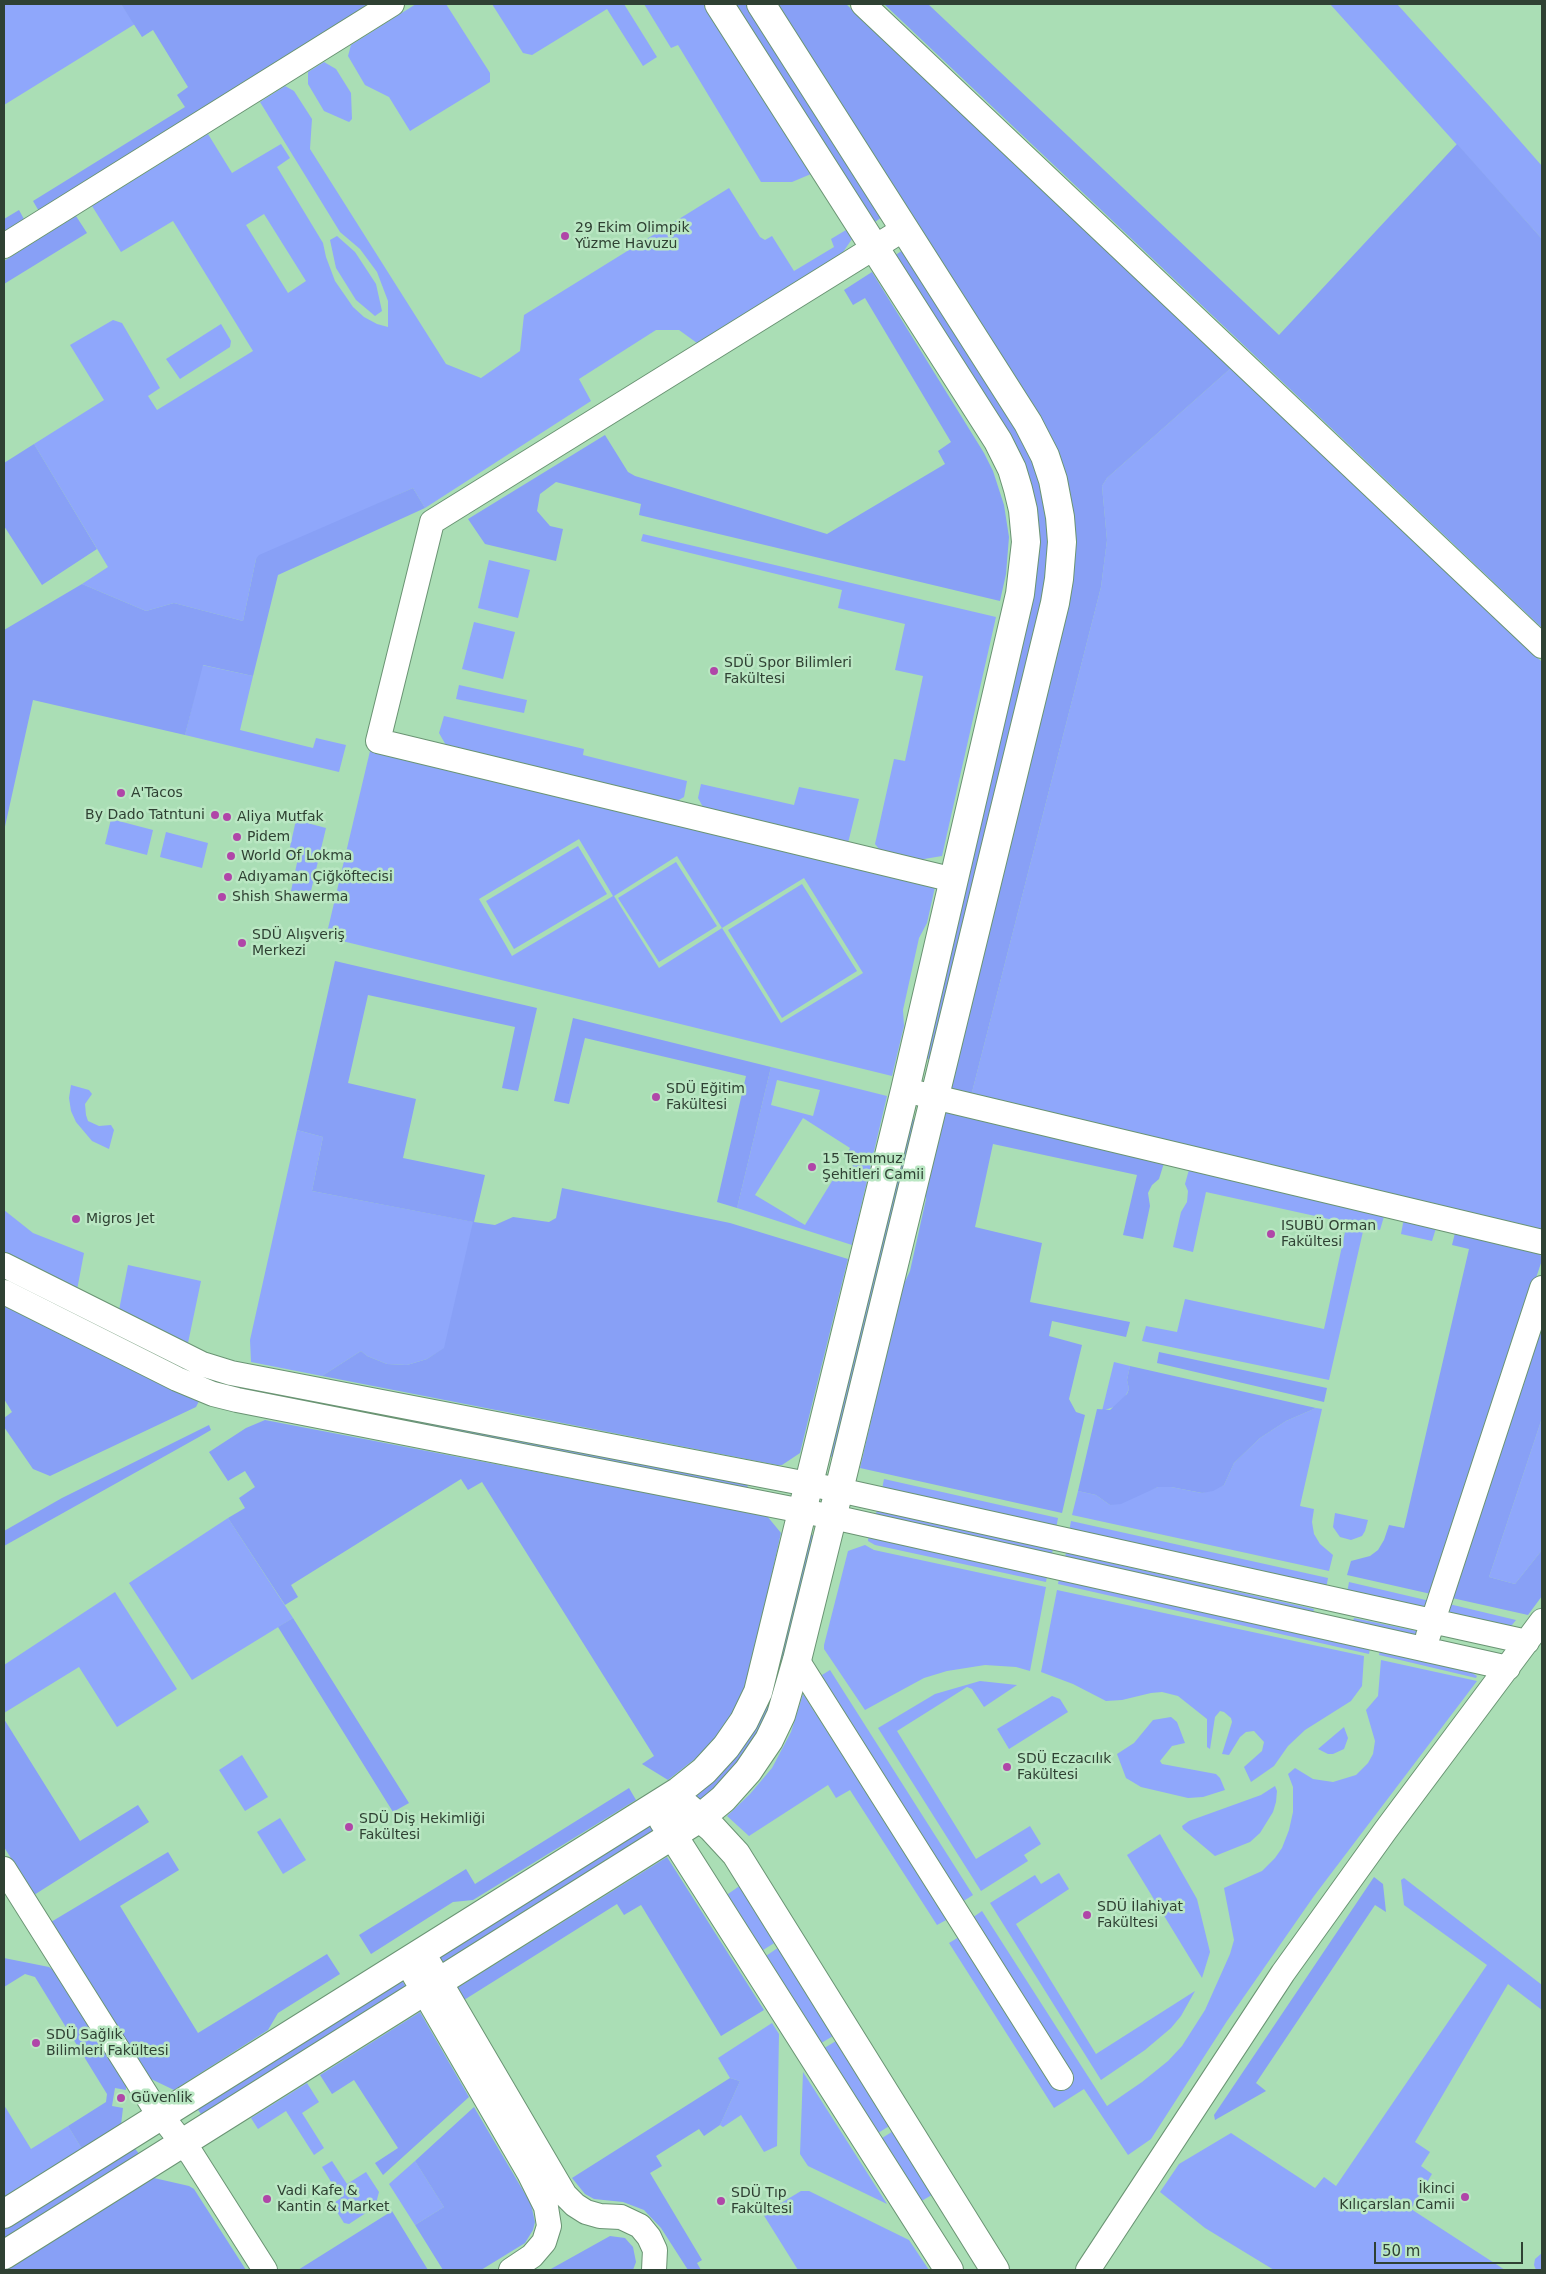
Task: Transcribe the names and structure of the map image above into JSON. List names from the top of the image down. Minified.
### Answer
{"places":["29 Ekim Olimpik Yüzme Havuzu","SDÜ Spor Bilimleri Fakültesi","A'Tacos","By Dado Tatntuni","Aliya Mutfak","Pidem","World Of Lokma","Adıyaman Çiğköftecisi","Shish Shawerma","SDÜ Alışveriş Merkezi","SDÜ Eğitim Fakültesi","15 Temmuz Şehitleri Camii","Migros Jet","ISUBÜ Orman Fakültesi","SDÜ Eczacılık Fakültesi","SDÜ Diş Hekimliği Fakültesi","SDÜ İlahiyat Fakültesi","SDÜ Sağlık Bilimleri Fakültesi","Güvenlik","İkinci Kılıçarslan Camii","Vadi Kafe & Kantin & Market","SDÜ Tıp Fakültesi"],"scale_bar":"50 m"}
